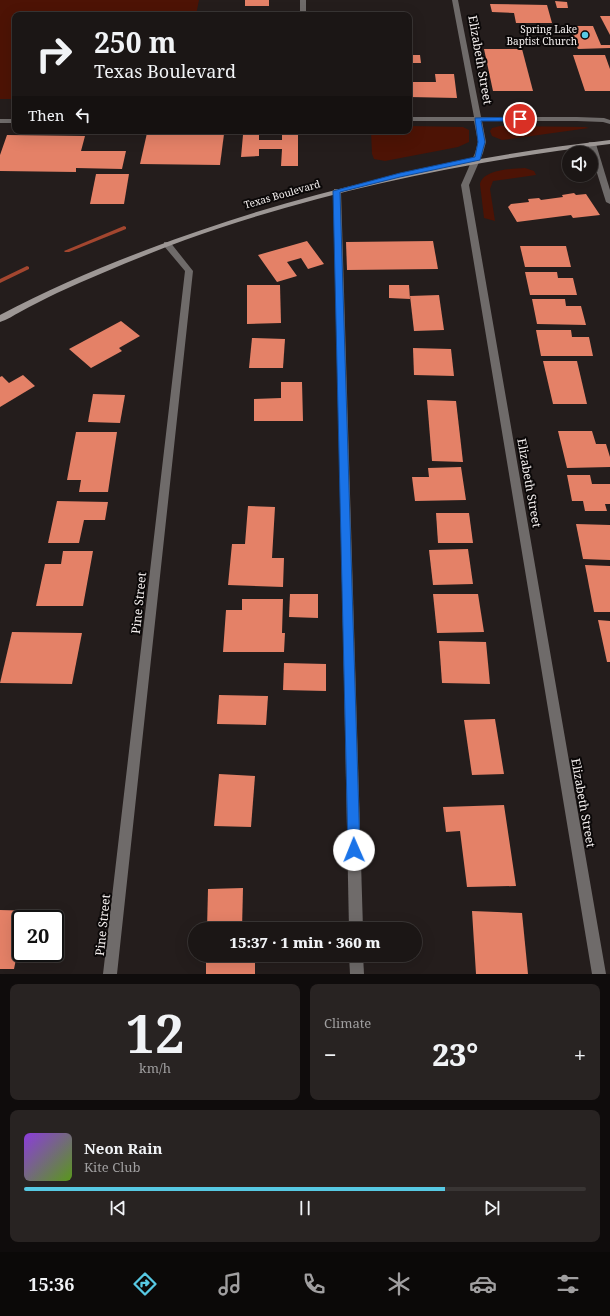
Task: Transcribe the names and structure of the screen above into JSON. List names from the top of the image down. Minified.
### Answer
{"streets":{"main road":["Texas Boulevard"],"street":["Elizabeth Street","Pine Street"]},"crossings":[["Elizabeth Street","Texas Boulevard"],["Texas Boulevard","Pine Street"]],"places":["Spring Lake Baptist Church"],"page":{"turn":["250 m","Texas Boulevard"],"then":"Then","limit":"20","trip":"15:37 · 1 min · 360 m","tile":[["12","km/h"],"Climate"],"heat":["−","23°","+"],"song":["Neon Rain","Kite Club"],"tabs":"15:36"}}
